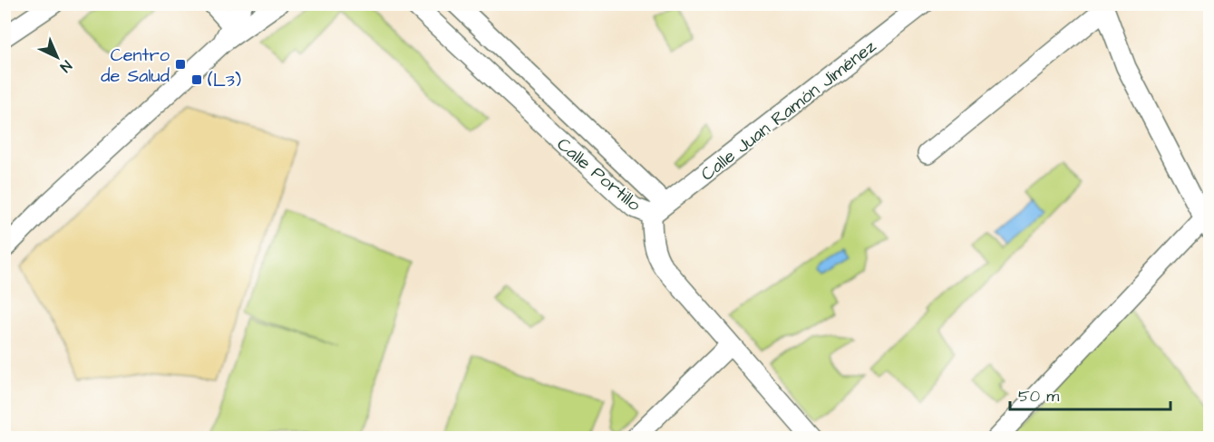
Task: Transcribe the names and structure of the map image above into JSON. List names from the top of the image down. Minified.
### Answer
{"streets":{"street":["Calle Juan Ramón Jiménez","Calle Portillo"]},"crossings":[["Calle Juan Ramón Jiménez","Calle Portillo"]],"places":{"transit":["Centro de Salud","(L3)"]},"scale_bar":"50 m","north":"bottom right"}
